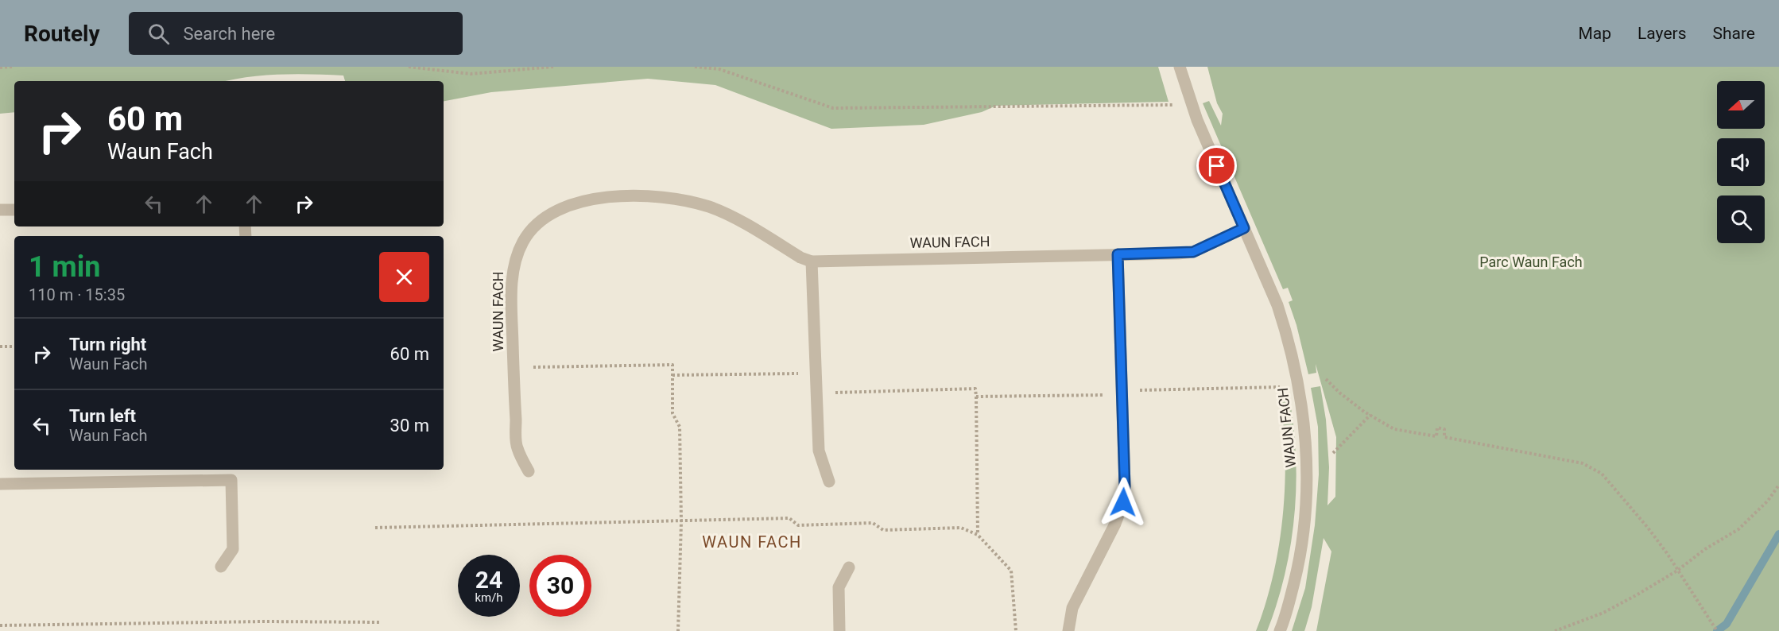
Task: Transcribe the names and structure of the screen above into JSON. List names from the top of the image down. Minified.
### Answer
{"streets":{"street":["WAUN FACH"]},"districts":["WAUN FACH"],"parks":["Parc Waun Fach"],"north":"left","page":{"header":"Routely","search":"Search here","nav":["Map","Layers","Share"],"turn":["60 m","Waun Fach"],"heading":["1 min","110 m · 15:35"],"list":[{"name":"Turn right","note":"Waun Fach","value":"60 m"},{"name":"Turn left","note":"Waun Fach","value":"30 m"}],"speed":"24 km/h","limit":"30"}}
